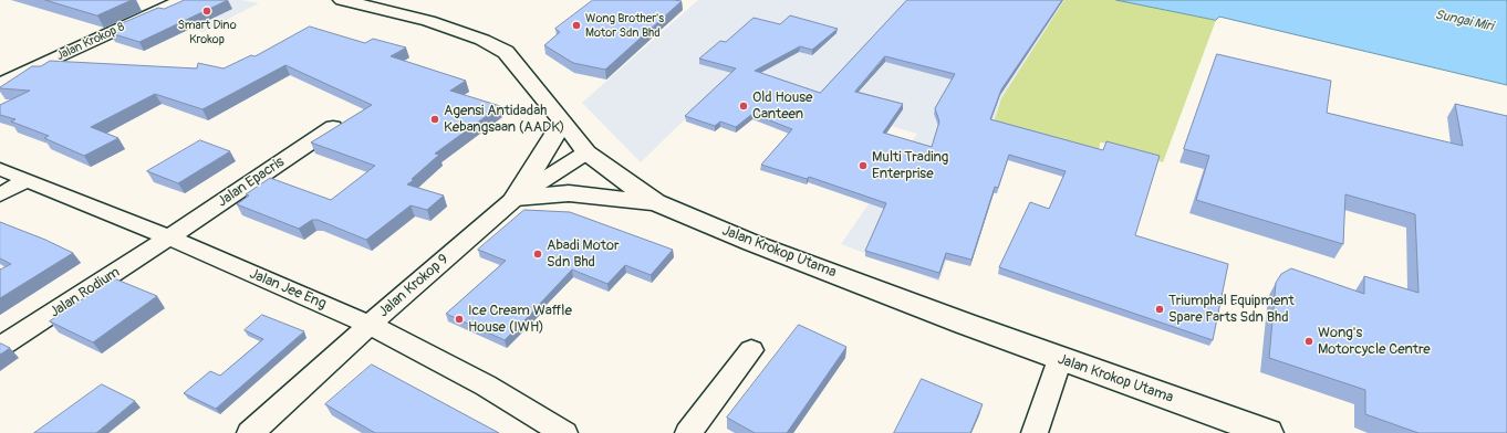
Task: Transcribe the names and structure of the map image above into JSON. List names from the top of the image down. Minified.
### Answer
{"streets":{"street":["Jalan Krokop 8","Jalan Epacris","Jalan Krokop Utama","Jalan Krokop 9","Jalan Jee Eng","Jalan Rodium"]},"crossings":[["Jalan Epacris","Jalan Jee Eng"],["Jalan Epacris","Jalan Rodium"],["Jalan Krokop Utama","Jalan Krokop 9"],["Jalan Krokop 9","Jalan Jee Eng"],["Jalan Jee Eng","Jalan Rodium"]],"water":["Sungai Miri"],"places":["Smart Dino Krokop","Wong Brother's Motor Sdn Bhd","Old House Canteen","Agensi Antidadah Kebangsaan (AADK)","Multi Trading Enterprise","Abadi Motor Sdn Bhd","Triumphal Equipment Spare Parts Sdn Bhd","Ice Cream Waffle House (IWH)","Wong's Motorcycle Centre"]}
